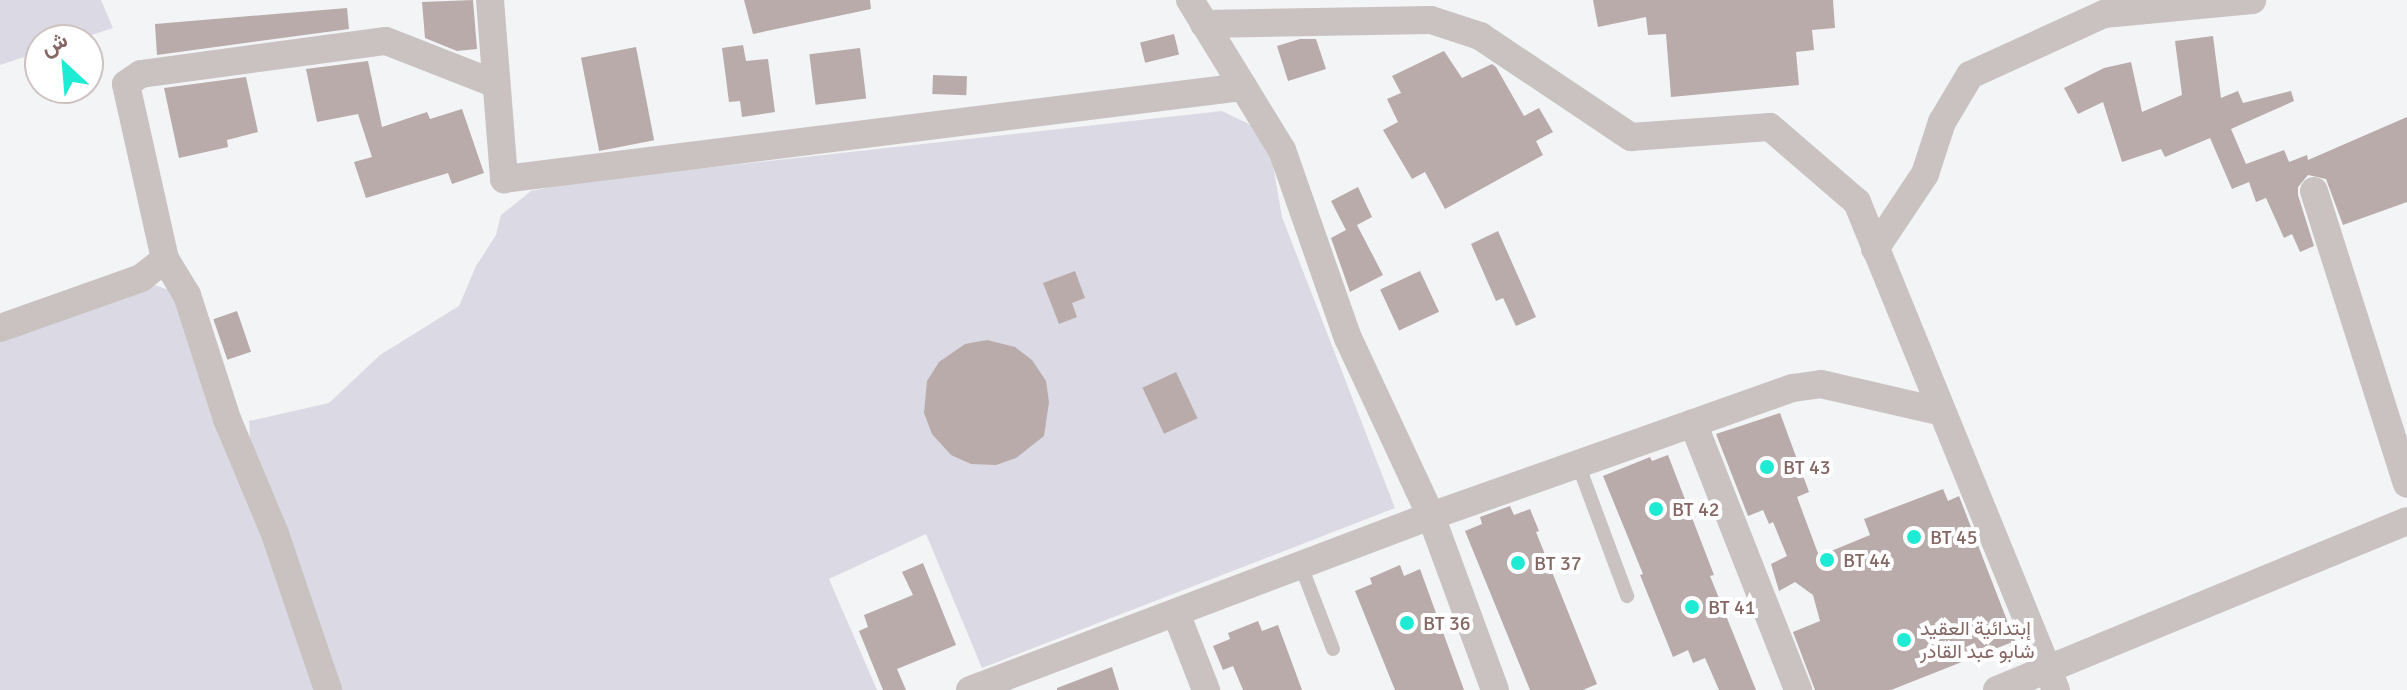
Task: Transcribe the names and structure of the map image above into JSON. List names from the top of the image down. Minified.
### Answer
{"places":["BT 43","BT 42","BT 45","BT 44","BT 37","BT 41","BT 36","إبتدائية العقيد شابو عبد القادر"],"north":"top left"}
